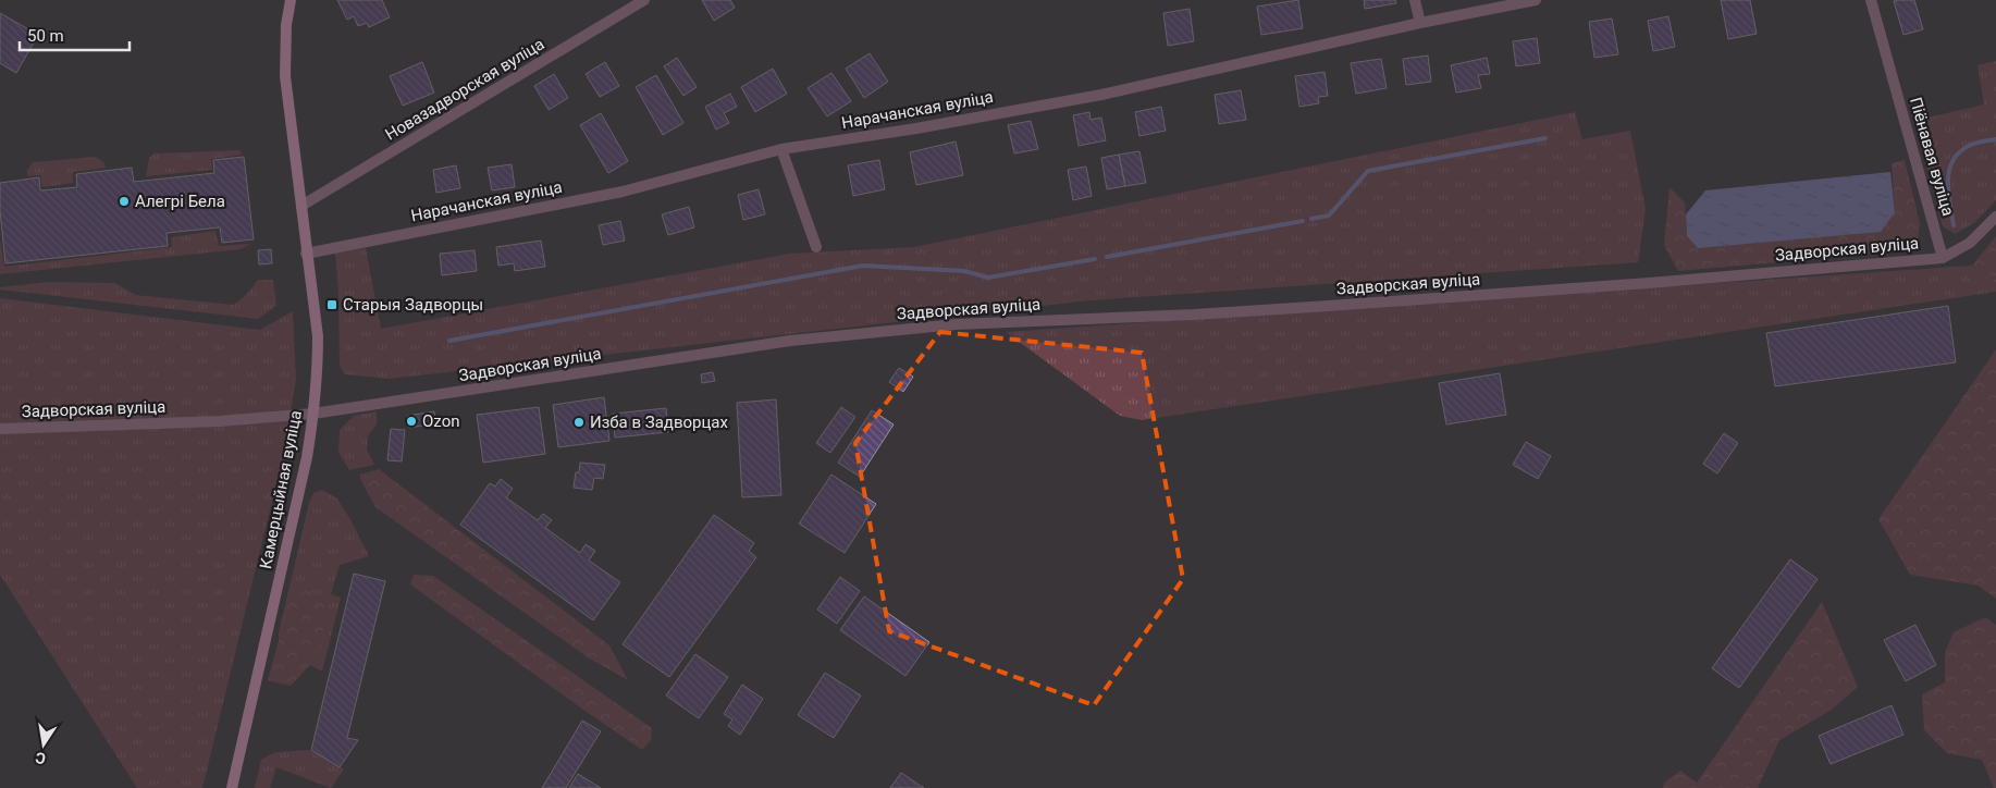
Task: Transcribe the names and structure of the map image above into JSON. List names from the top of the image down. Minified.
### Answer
{"streets":{"main road":["Камерцыйная вуліца"],"street":["Новазадворская вуліца","Нарачанская вуліца","Піёнавая вуліца","Задворская вуліца"]},"crossings":[["Новазадворская вуліца","Камерцыйная вуліца"],["Нарачанская вуліца","Камерцыйная вуліца"],["Піёнавая вуліца","Задворская вуліца"],["Задворская вуліца","Камерцыйная вуліца"]],"places":{"other":["Алегрі Бела","Ozon","Изба в Задворцах"],"transit":["Старыя Задворцы"]},"scale_bar":"50 m","north":"bottom"}
